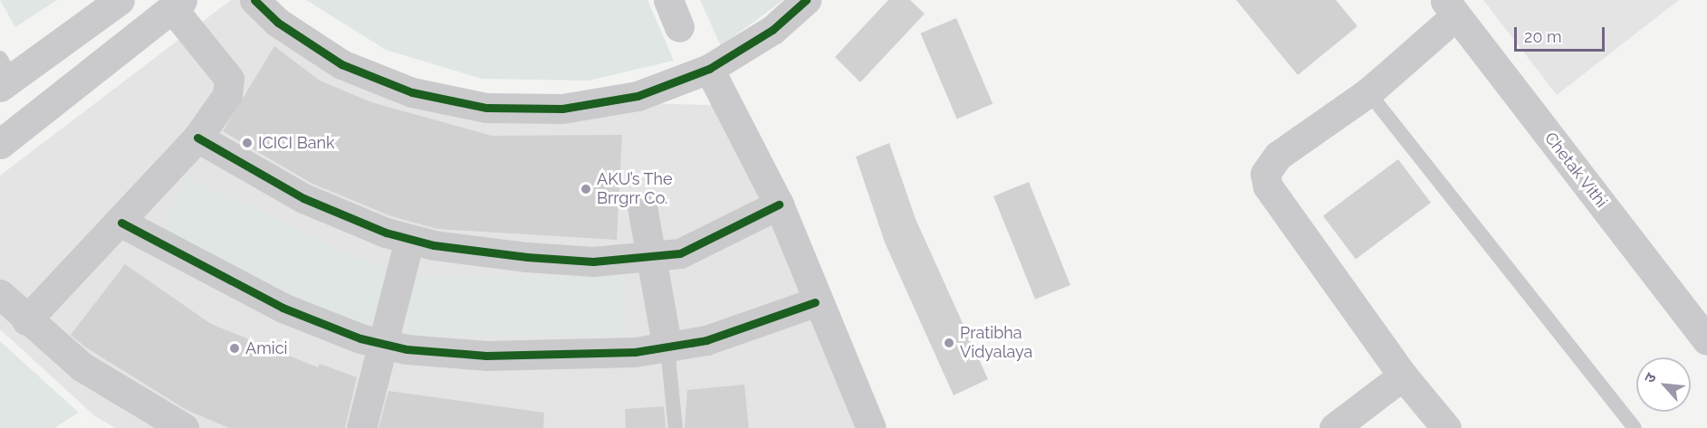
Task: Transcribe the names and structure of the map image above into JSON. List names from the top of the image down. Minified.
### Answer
{"streets":{"street":["Chetak Vithi"]},"places":["ICICI Bank","AKU’s The Brrgrr Co.","Pratibha Vidyalaya","Amici"],"scale_bar":"20 m","north":"top left"}
